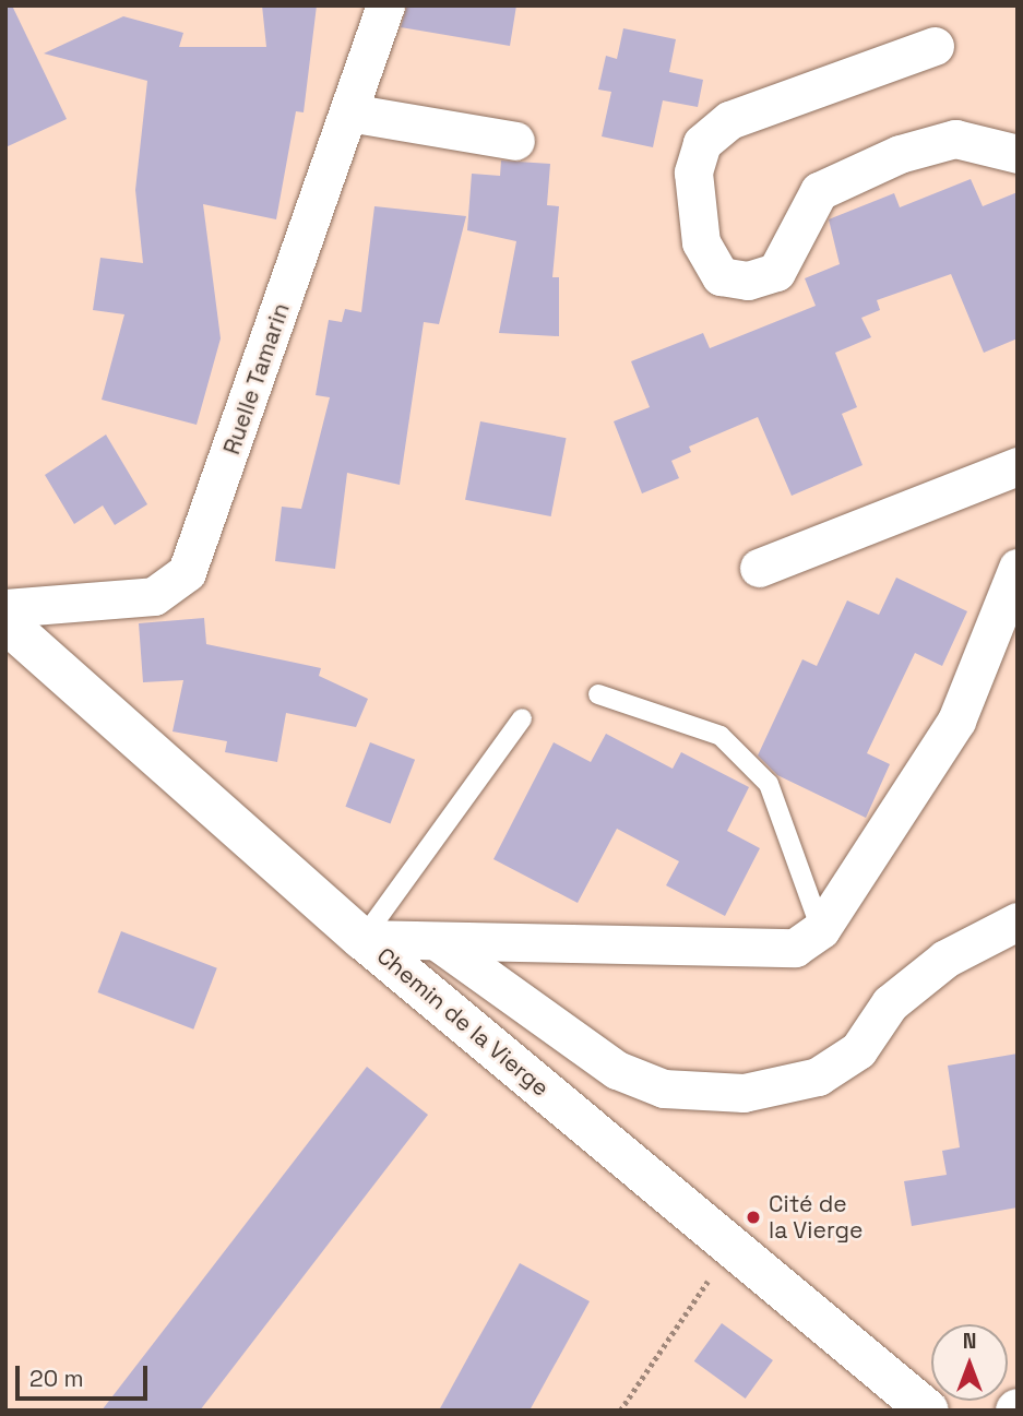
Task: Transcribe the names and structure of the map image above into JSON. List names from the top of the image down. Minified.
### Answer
{"streets":{"street":["Ruelle Tamarin","Chemin de la Vierge"]},"places":["Cité de la Vierge"],"scale_bar":"20 m","north":"top"}
